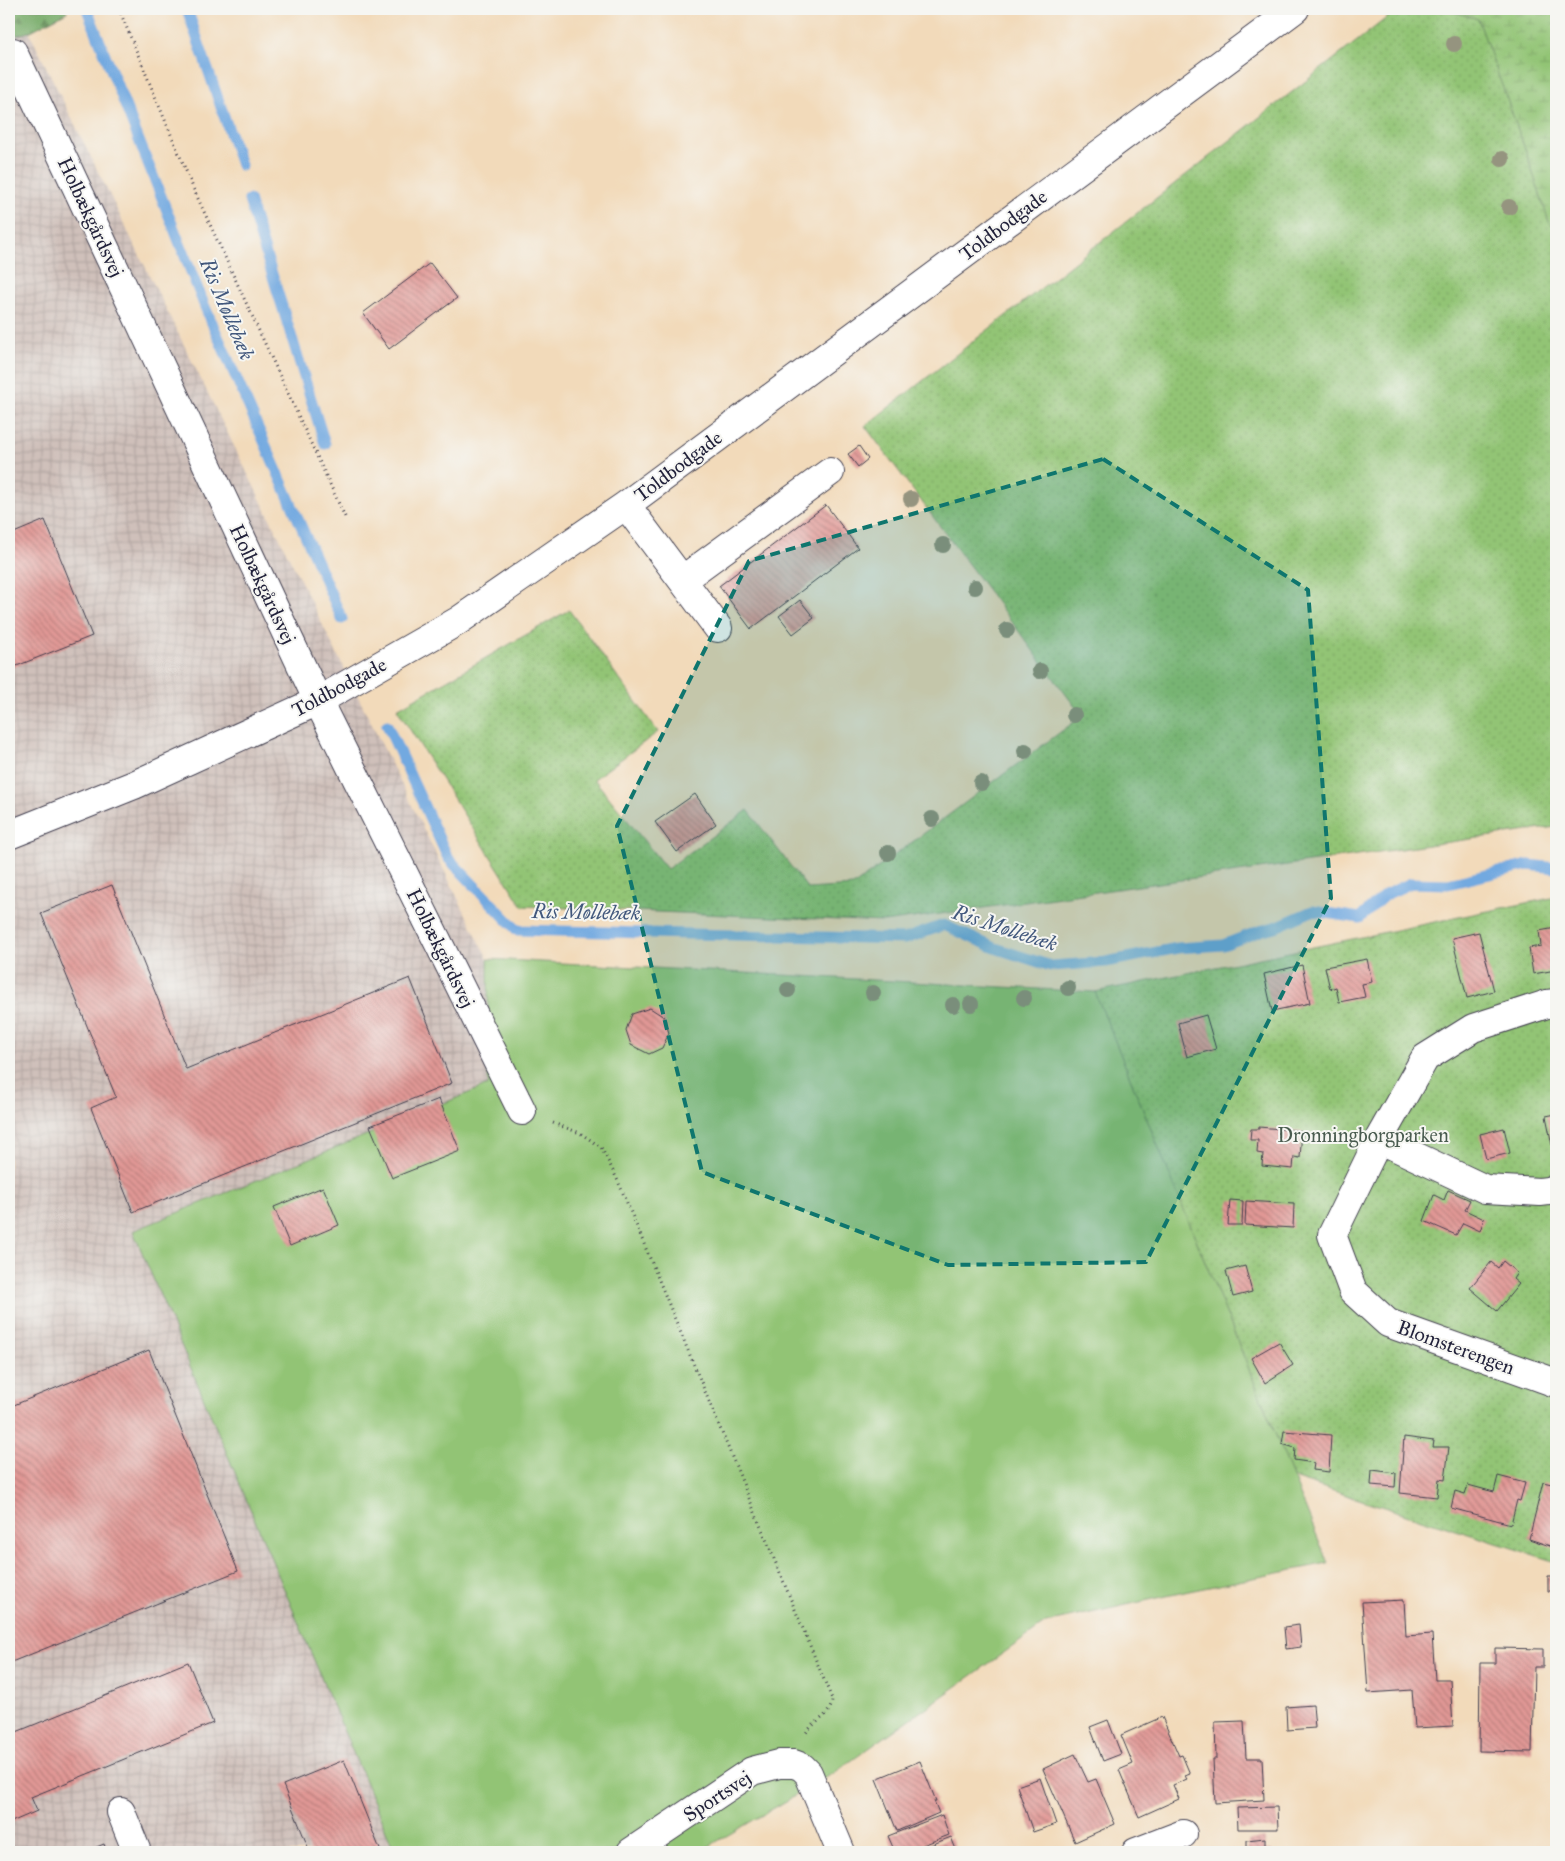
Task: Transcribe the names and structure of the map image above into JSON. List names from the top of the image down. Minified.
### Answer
{"streets":{"street":["Holbækgårdsvej","Toldbodgade","Blomsterengen","Sportsvej"]},"crossings":[["Holbækgårdsvej","Toldbodgade"]],"water":["Ris Møllebæk"],"parks":["Dronningborgparken"]}
